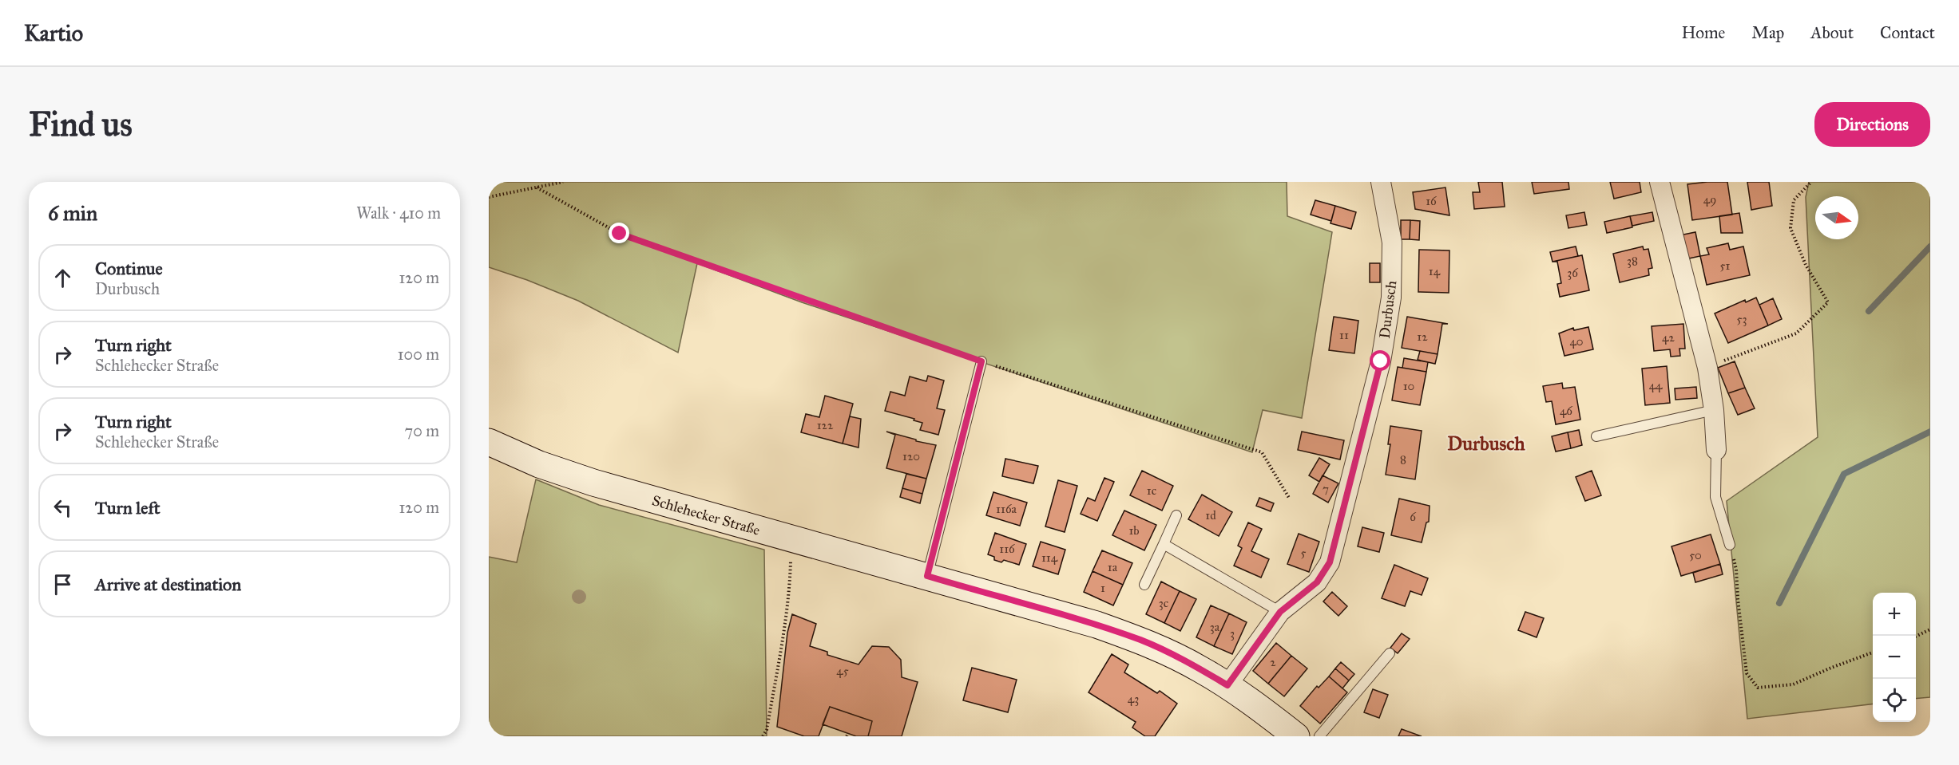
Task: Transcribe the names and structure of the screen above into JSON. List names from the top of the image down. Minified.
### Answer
{"streets":{"main road":["Schlehecker Straße"],"street":["Durbusch"]},"crossings":[["Durbusch","Schlehecker Straße"]],"districts":["Durbusch"],"house_numbers":["49","16","38","51","14","36","53","11","12","42","40","44","10","46","122","120","8","7","1c","116a","1d","6","1b","116","5","50","114","1a","1","3c","3a","3","2","45","43"],"north":"right","page":{"header":"Kartio","nav":["Home","Map","About","Contact"],"buttons":"Directions","title":"Find us","heading":["6 min","Walk · 410 m"],"list":[["Continue","Durbusch","120 m"],["Turn right","Schlehecker Straße","100 m"],["Turn right","Schlehecker Straße","70 m"],["Turn left","120 m"],"Arrive at destination"],"map_buttons":["+","−"]}}
